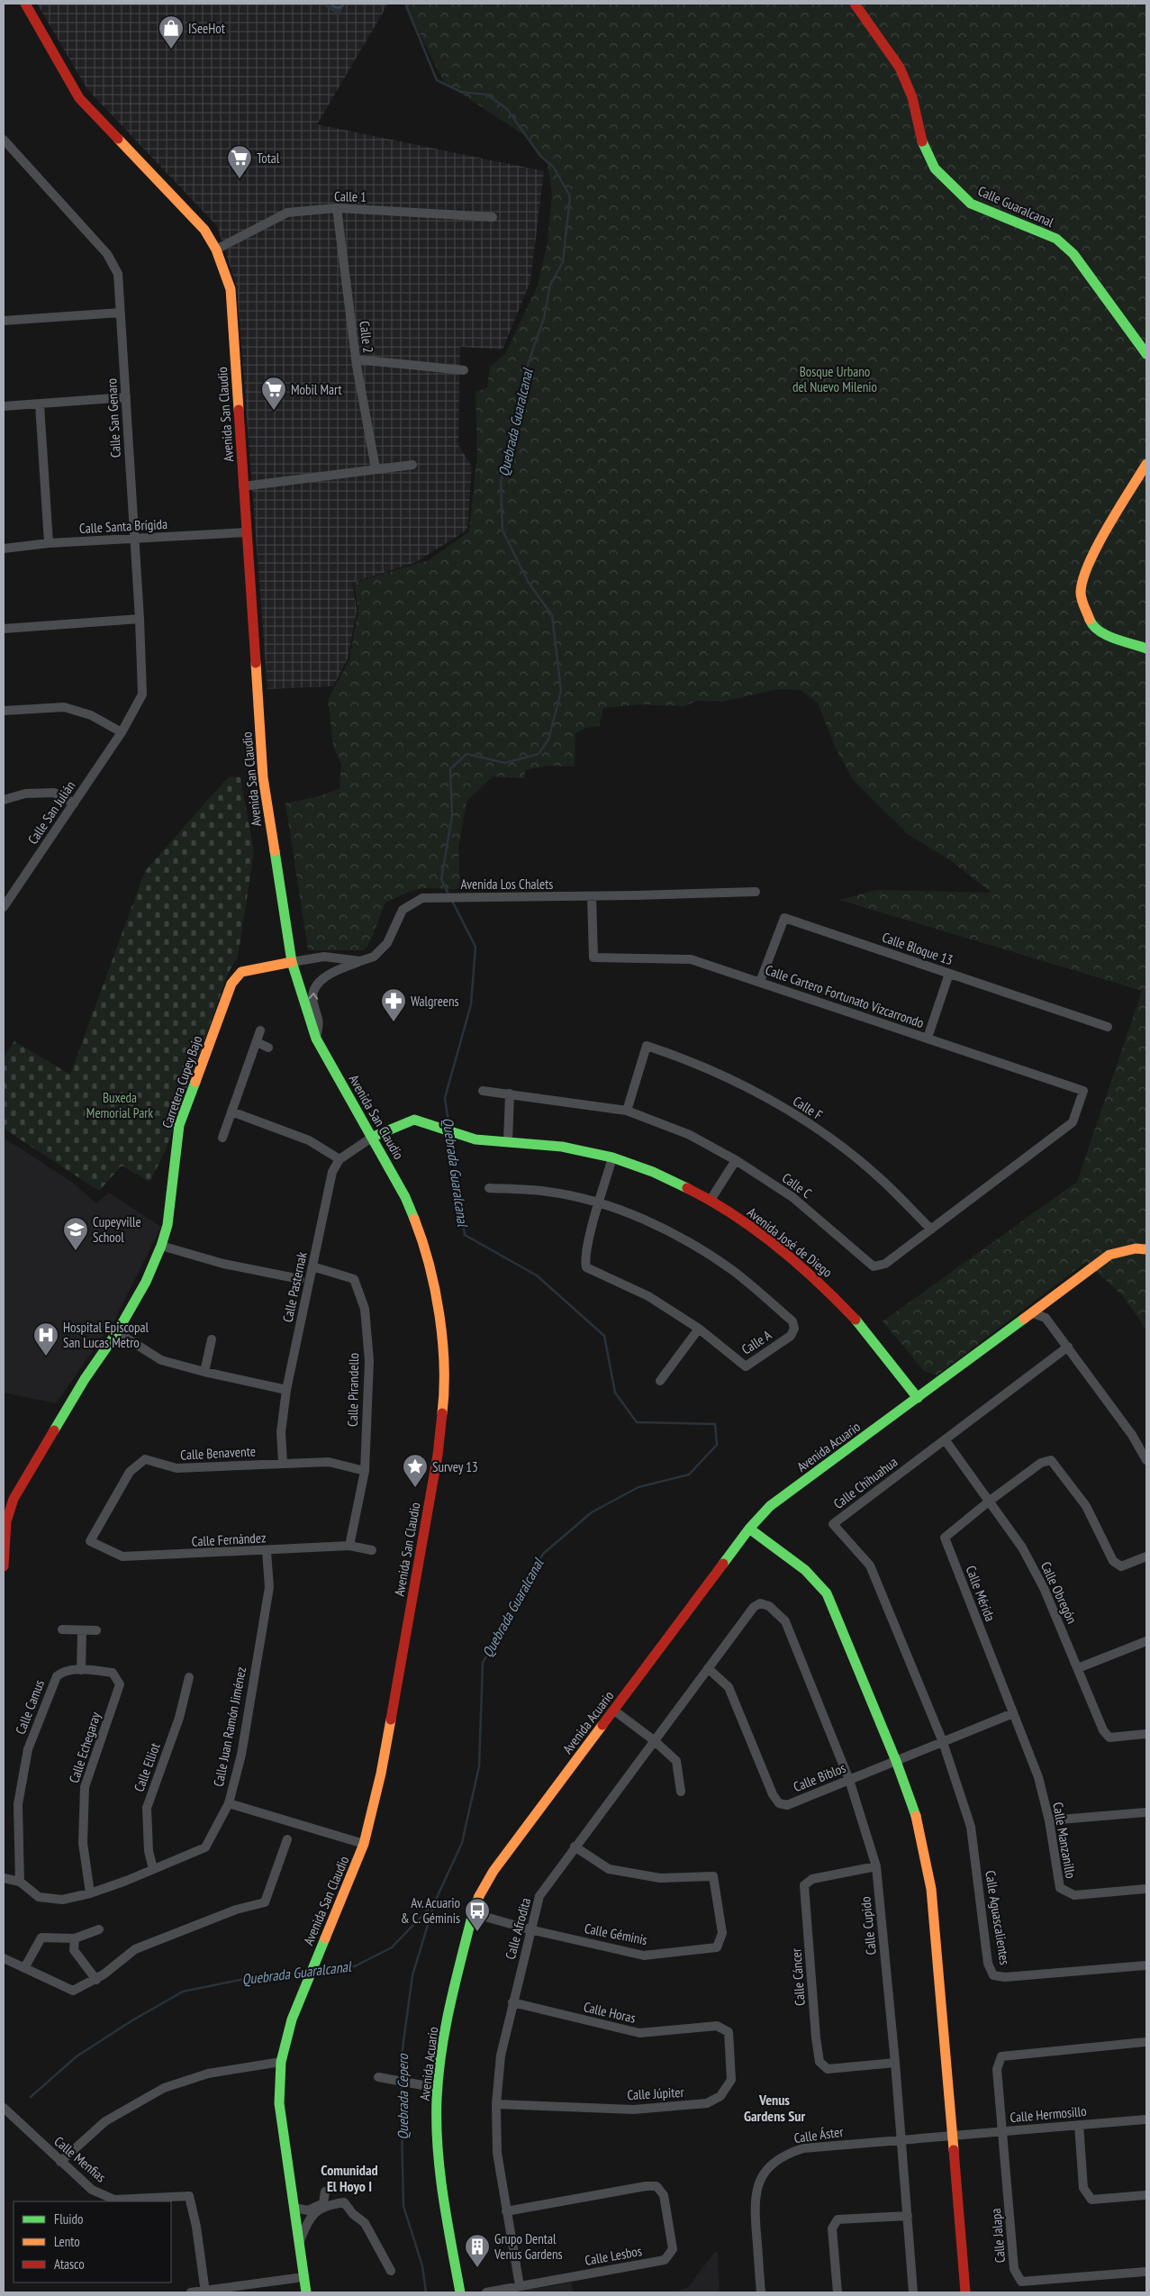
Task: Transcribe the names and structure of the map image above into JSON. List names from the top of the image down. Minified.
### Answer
{"streets":{"street":["Calle 1","Calle Guaralcanal","Calle 2","Avenida San Claudio","Calle San Genaro","Calle Santa Brígida","Calle San Julián","Avenida Los Chalets","Calle Bloque 13","Calle Cartero Fortunato Vizcarrondo","Carretera Cupey Bajo","Calle F","Calle C","Avenida José de Diego","Calle Pasternak","Calle A","Calle Pirandello","Avenida Acuario","Calle Benavente","Calle Chihuahua","Calle Fernández","Calle Obregón","Calle Mérida","Calle Camus","Calle Juan Ramón Jiménez","Calle Echegaray","Calle Elliot","Calle Biblos","Calle Manzanillo","Calle Aguascalientes","Calle Cupido","Calle Afrodita","Calle Géminis","Calle Cáncer","Calle Horas","Calle Júpiter","Calle Hermosillo","Calle Áster","Calle Menfias","Calle Jalapa","Calle Lesbos"]},"crossings":[["Calle 1","Calle 2"],["Calle 1","Avenida San Claudio"],["Avenida San Claudio","Calle Santa Brígida"],["Avenida San Claudio","Avenida Los Chalets"],["Avenida San Claudio","Carretera Cupey Bajo"],["Avenida San Claudio","Avenida José de Diego"],["Calle San Genaro","Calle Santa Brígida"],["Calle San Genaro","Calle San Julián"],["Avenida Los Chalets","Calle Cartero Fortunato Vizcarrondo"],["Calle Bloque 13","Calle Cartero Fortunato Vizcarrondo"],["Calle Cartero Fortunato Vizcarrondo","Calle C"],["Calle F","Calle C"],["Avenida José de Diego","Calle A"],["Avenida José de Diego","Avenida Acuario"],["Calle Pasternak","Calle Pirandello"],["Calle Pasternak","Calle Benavente"],["Calle Pirandello","Calle Benavente"],["Calle Pirandello","Calle Fernández"],["Avenida Acuario","Calle Géminis"],["Calle Benavente","Calle Fernández"],["Calle Chihuahua","Calle Obregón"],["Calle Chihuahua","Calle Biblos"],["Calle Chihuahua","Calle Aguascalientes"],["Calle Fernández","Calle Juan Ramón Jiménez"],["Calle Obregón","Calle Mérida"],["Calle Mérida","Calle Biblos"],["Calle Mérida","Calle Manzanillo"],["Calle Camus","Calle Juan Ramón Jiménez"],["Calle Camus","Calle Echegaray"],["Calle Juan Ramón Jiménez","Calle Echegaray"],["Calle Juan Ramón Jiménez","Calle Elliot"],["Calle Biblos","Calle Manzanillo"],["Calle Biblos","Calle Aguascalientes"],["Calle Biblos","Calle Cupido"],["Calle Biblos","Calle Afrodita"],["Calle Cupido","Calle Afrodita"],["Calle Cupido","Calle Cáncer"],["Calle Cupido","Calle Áster"],["Calle Afrodita","Calle Géminis"],["Calle Afrodita","Calle Horas"],["Calle Afrodita","Calle Júpiter"],["Calle Afrodita","Calle Lesbos"],["Calle Horas","Calle Júpiter"],["Calle Hermosillo","Calle Áster"],["Calle Hermosillo","Calle Jalapa"]],"districts":["Venus Gardens Sur","Comunidad El Hoyo I"],"water":["Quebrada Guaralcanal","Quebrada Cepero"],"parks":["Bosque Urbano del Nuevo Milenio","Buxeda Memorial Park"],"places":{"shop":["ISeeHot"],"supermarket":["Total","Mobil Mart"],"pharmacy":["Walgreens"],"school or university":["Cupeyville School"],"hospital":["Hospital Episcopal San Lucas Metro"],"place":["Survey 13"],"bus stop":["Av. Acuario & C. Géminis"],"building":["Grupo Dental Venus Gardens"]},"legend":["Fluido","Lento","Atasco"]}
